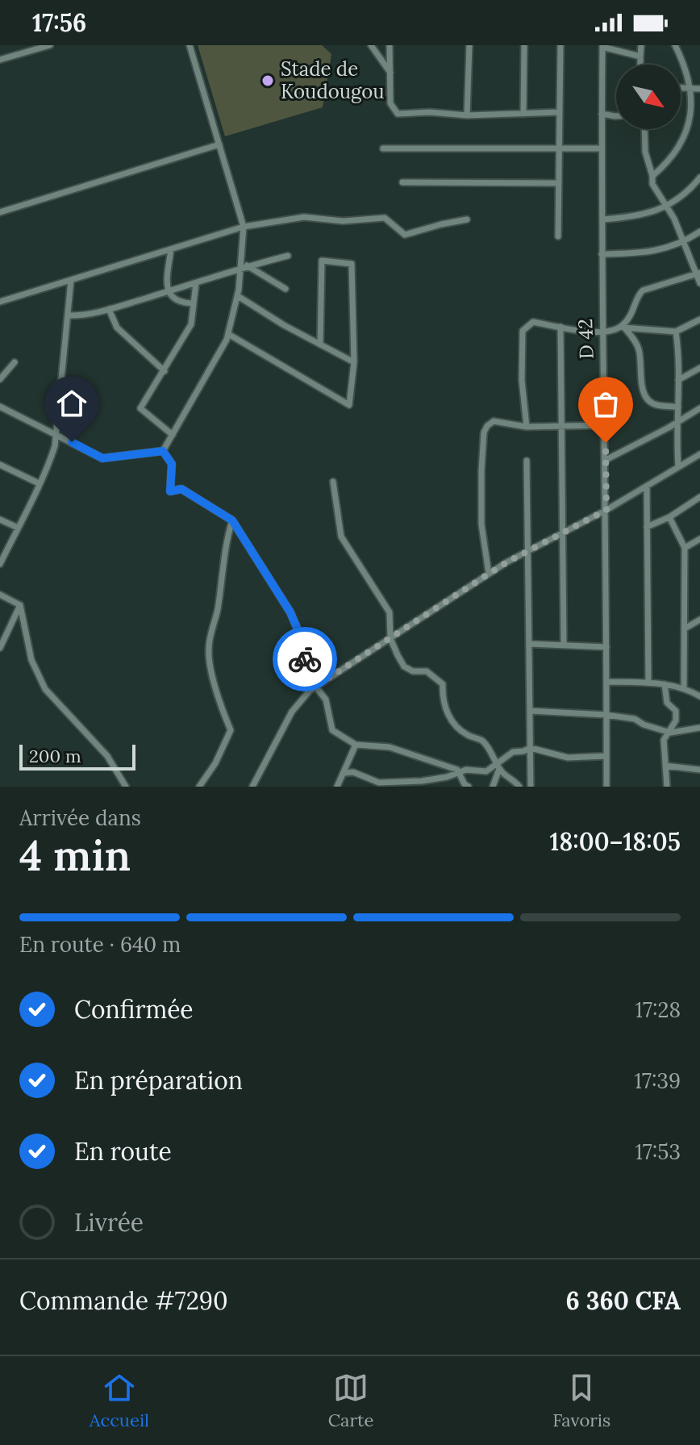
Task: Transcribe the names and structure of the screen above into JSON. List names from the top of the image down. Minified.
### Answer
{"streets":{"street":["D 42"]},"places":["Stade de Koudougou"],"scale_bar":"200 m","north":"bottom right","page":{"status":"17:56","scale":"200 m","heading":["4 min","Arrivée dans","18:00–18:05"],"panel":["Commande #7290","6 360 CFA"],"bar":"En route · 640 m","list":[["Confirmée","17:28"],["En préparation","17:39"],["En route","17:53"],"Livrée"],"tabs":["Accueil","Carte","Favoris"]}}
